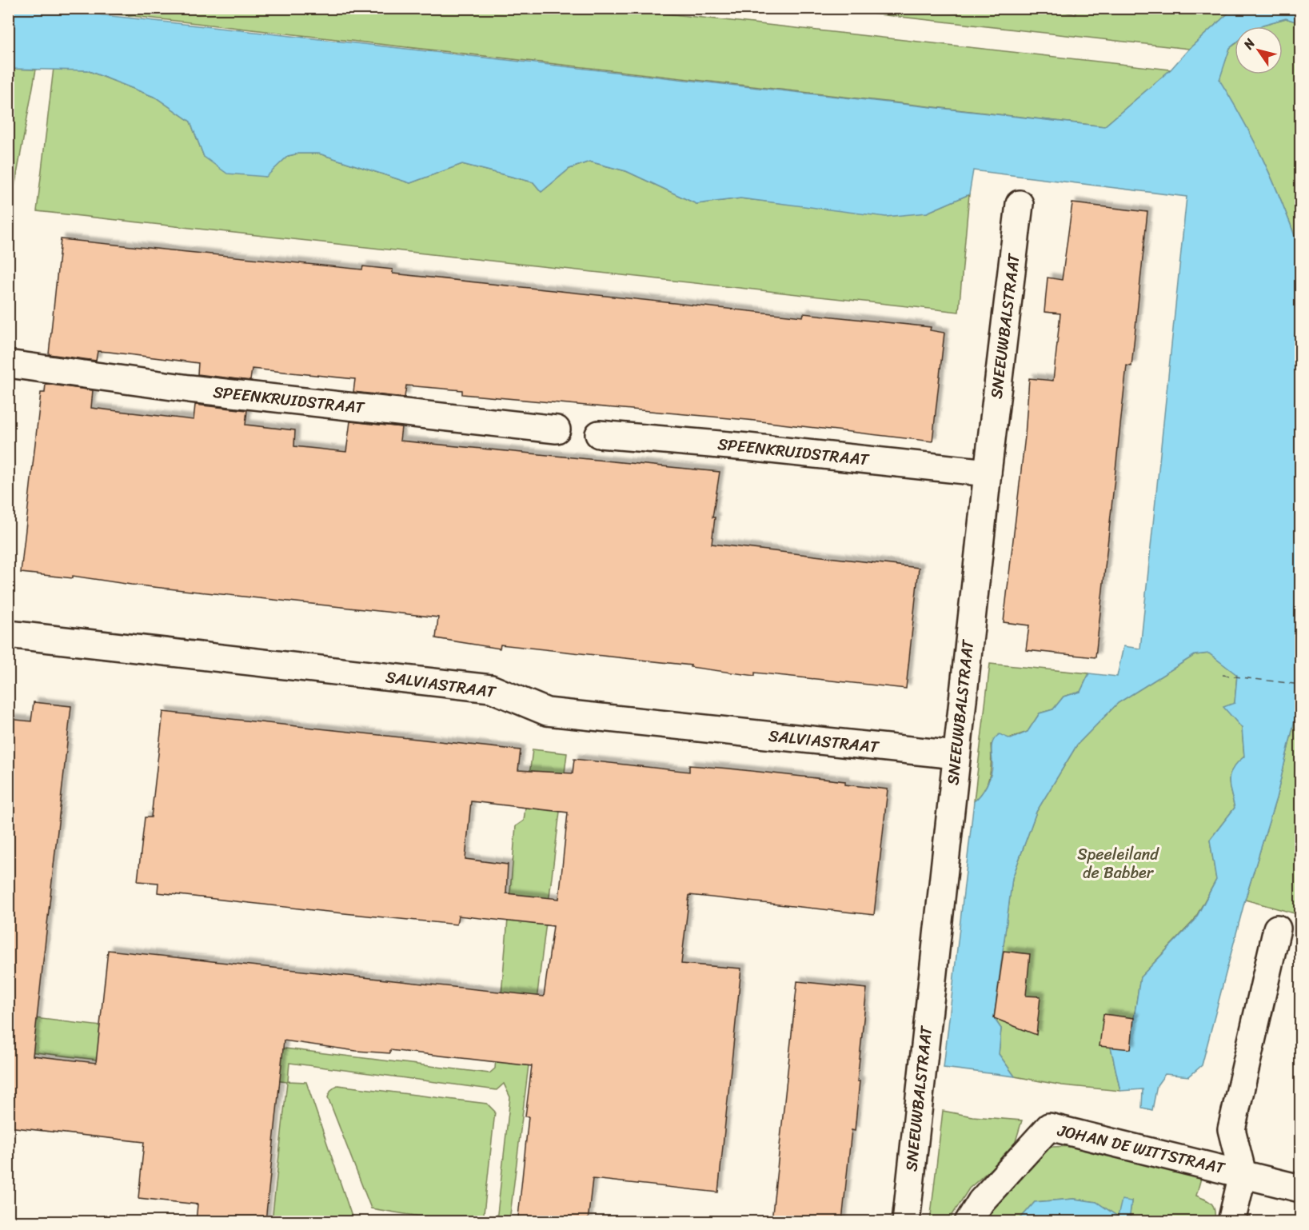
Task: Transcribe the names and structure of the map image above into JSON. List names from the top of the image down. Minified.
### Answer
{"streets":{"street":["SNEEUWBALSTRAAT","SPEENKRUIDSTRAAT","SALVIASTRAAT","JOHAN DE WITTSTRAAT"]},"crossings":[["SNEEUWBALSTRAAT","SPEENKRUIDSTRAAT"],["SNEEUWBALSTRAAT","SALVIASTRAAT"]],"parks":["Speeleiland de Babber"],"north":"top left"}
